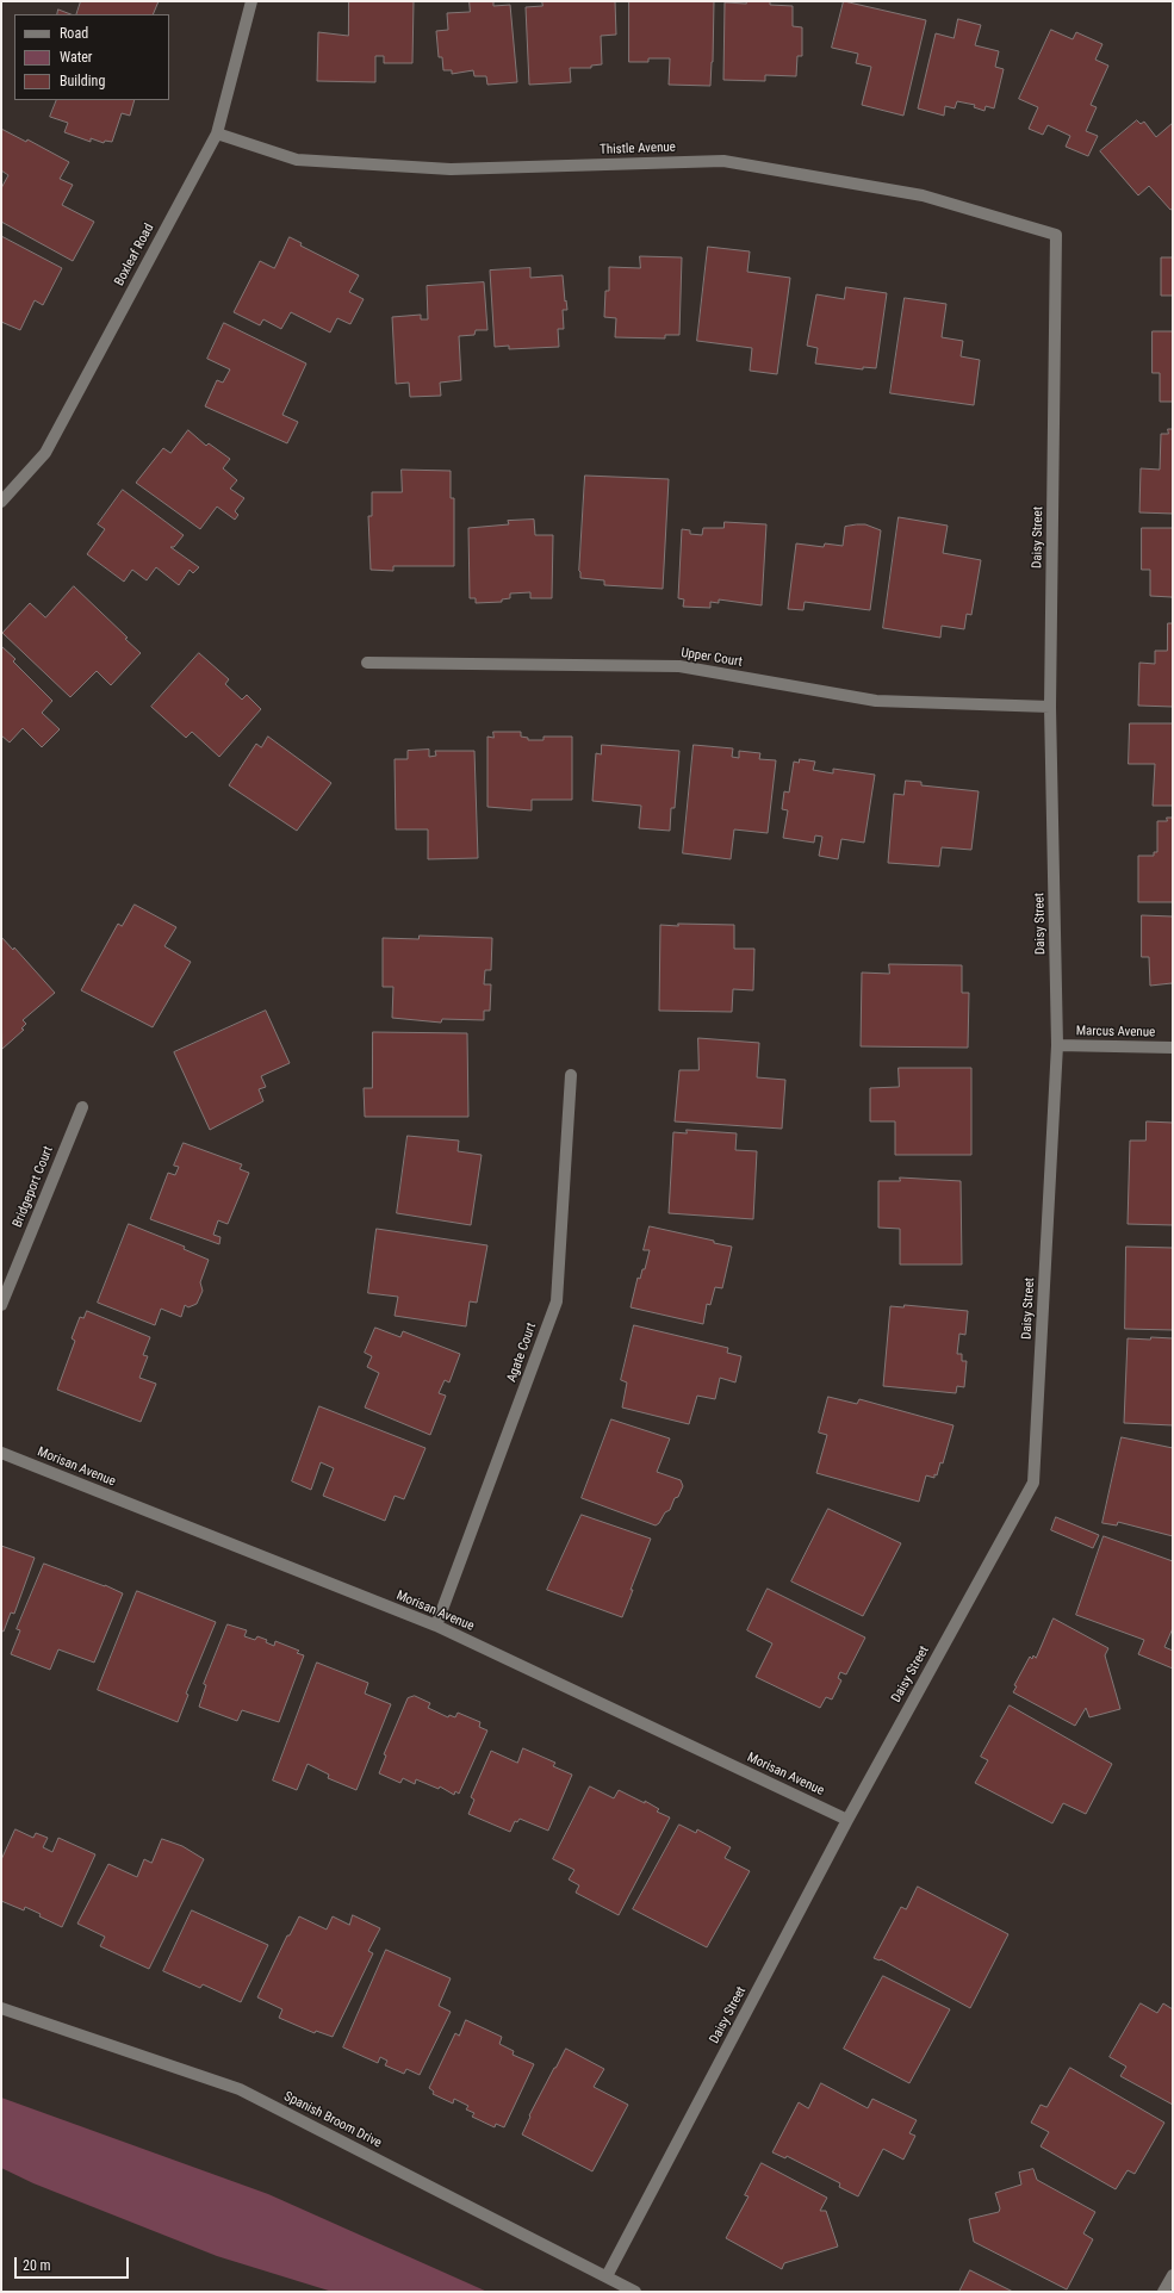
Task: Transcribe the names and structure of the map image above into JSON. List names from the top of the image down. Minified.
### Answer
{"streets":{"street":["Thistle Avenue","Boxleaf Road","Daisy Street","Upper Court","Marcus Avenue","Bridgeport Court","Agate Court","Morisan Avenue","Spanish Broom Drive"]},"crossings":[["Thistle Avenue","Boxleaf Road"],["Thistle Avenue","Daisy Street"],["Daisy Street","Upper Court"],["Daisy Street","Marcus Avenue"],["Daisy Street","Morisan Avenue"],["Daisy Street","Spanish Broom Drive"],["Agate Court","Morisan Avenue"]],"legend":["Road","Water","Building"],"scale_bar":"20 m"}
